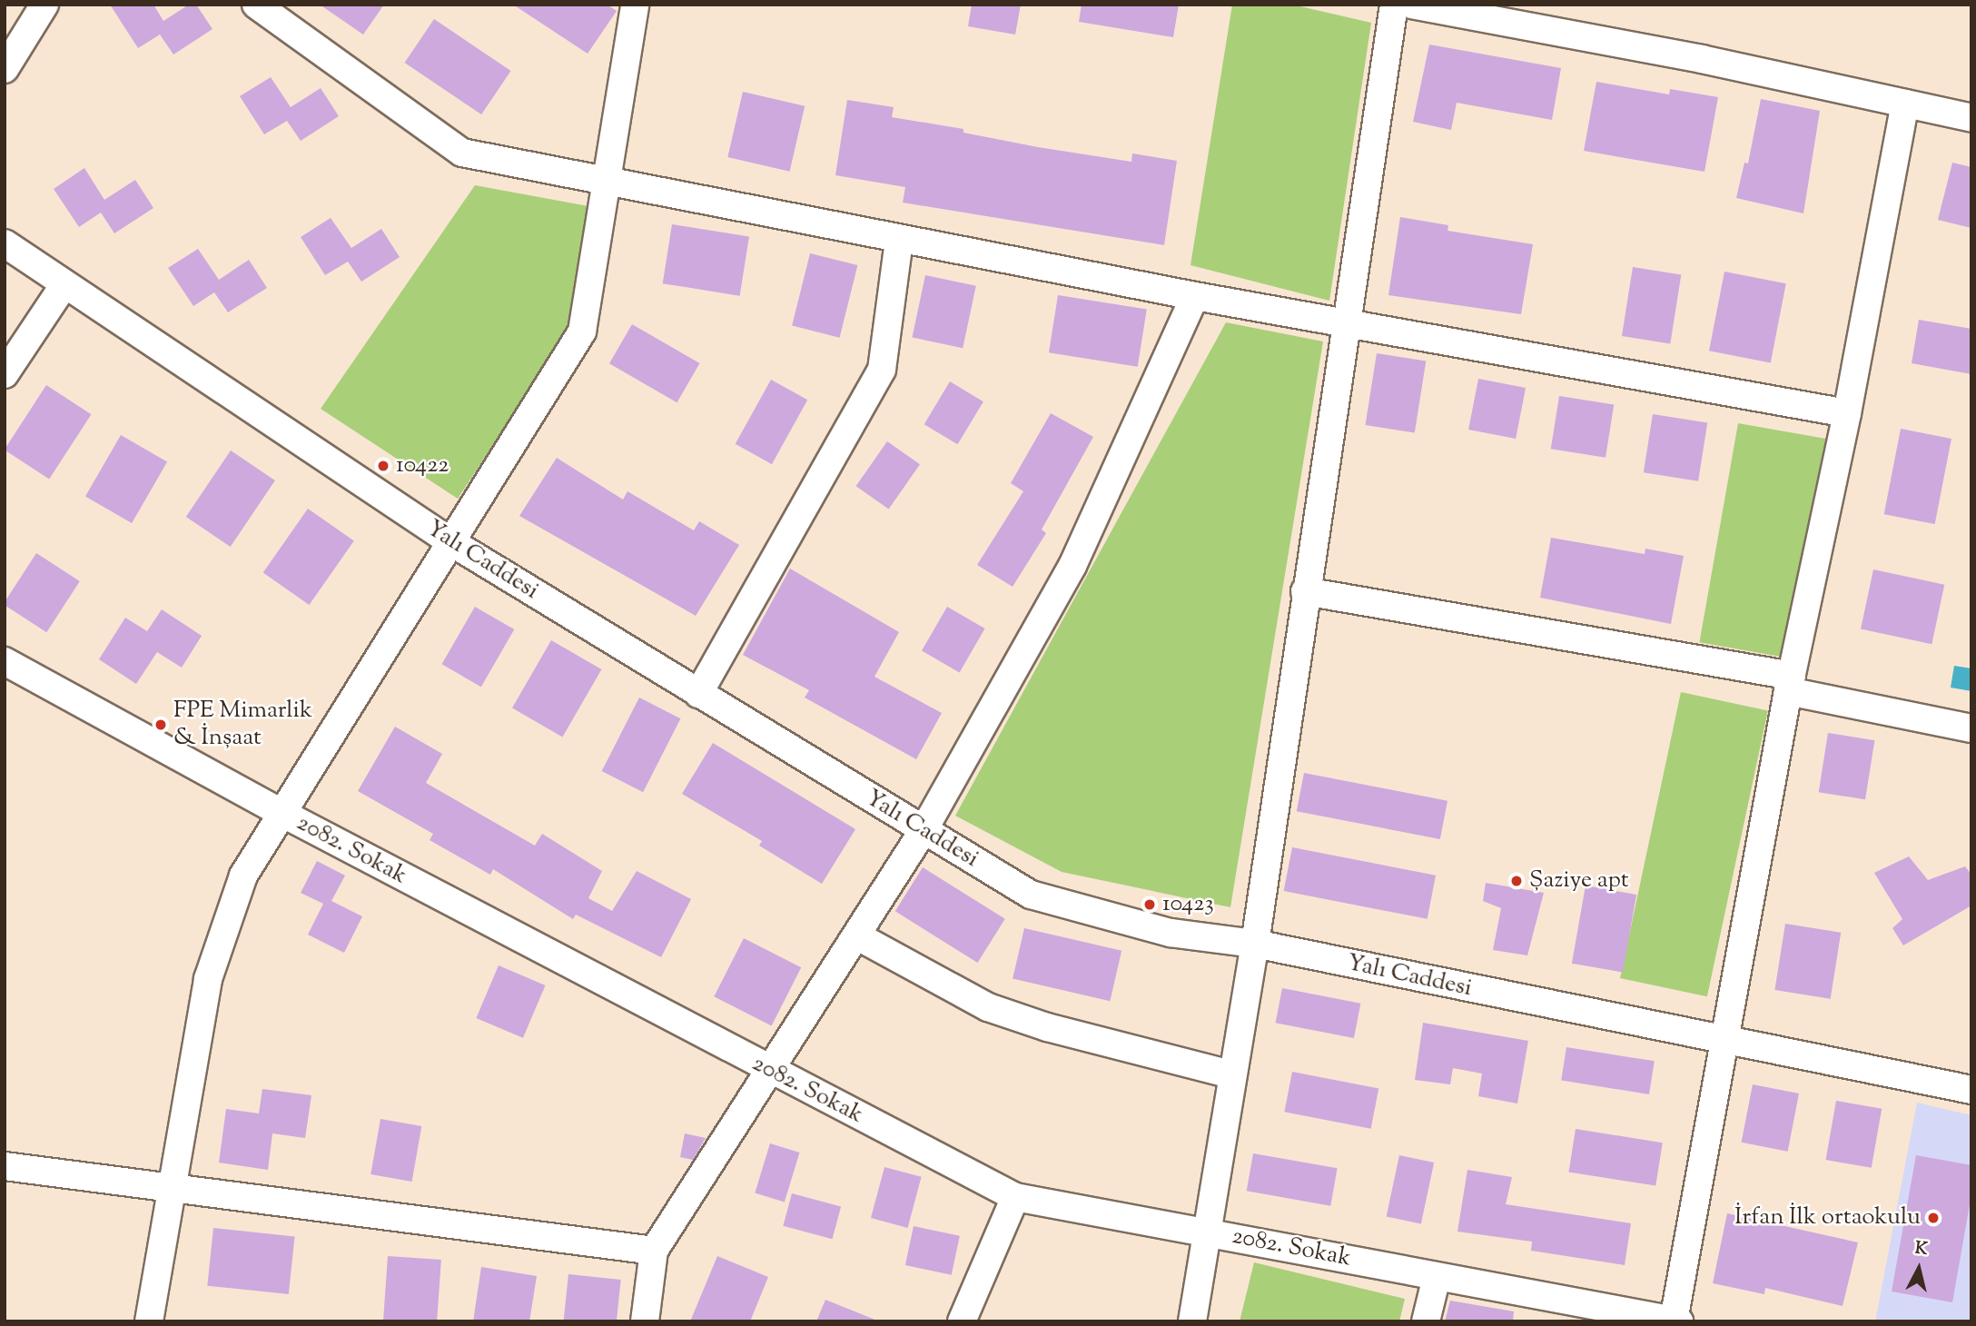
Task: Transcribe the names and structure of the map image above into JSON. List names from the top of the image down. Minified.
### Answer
{"streets":{"street":["Yalı Caddesi","2082. Sokak"]},"places":["10422","FPE Mimarlik & İnşaat","Şaziye apt","10423","İrfan İlk ortaokulu"],"north":"top"}
